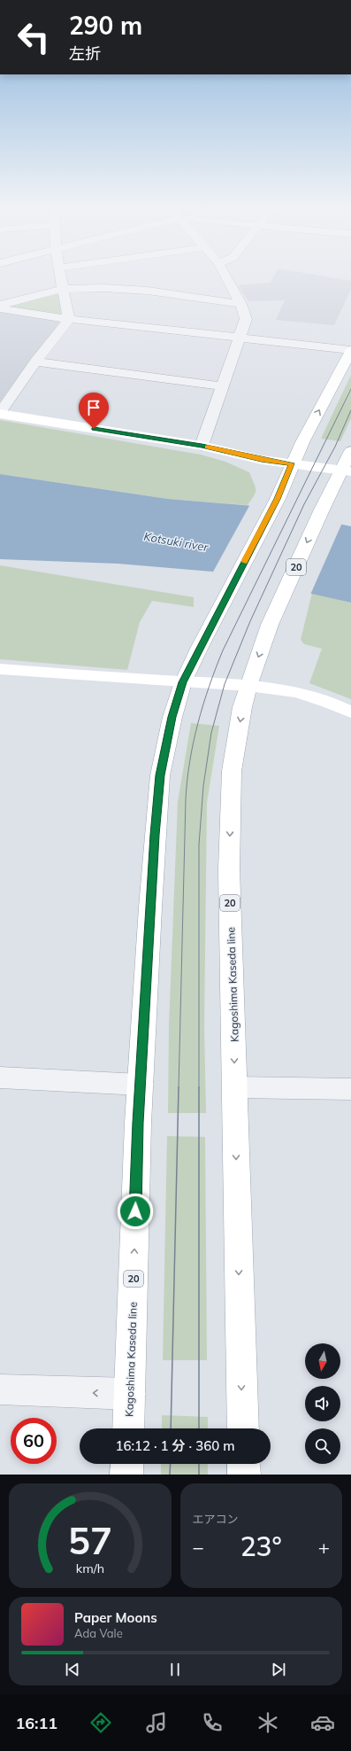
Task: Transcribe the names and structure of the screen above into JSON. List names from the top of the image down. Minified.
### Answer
{"streets":{"main road":["20","Kagoshima Kaseda line"]},"water":["Kotsuki river"],"north":"bottom","page":{"turn":["290 m","左折"],"limit":"60","trip":"16:12 · 1 分 · 360 m","tile":"エアコン","heat":["−","23°","+"],"song":["Paper Moons","Ada Vale"],"tabs":"16:11","gauge":["57","km/h"]}}
